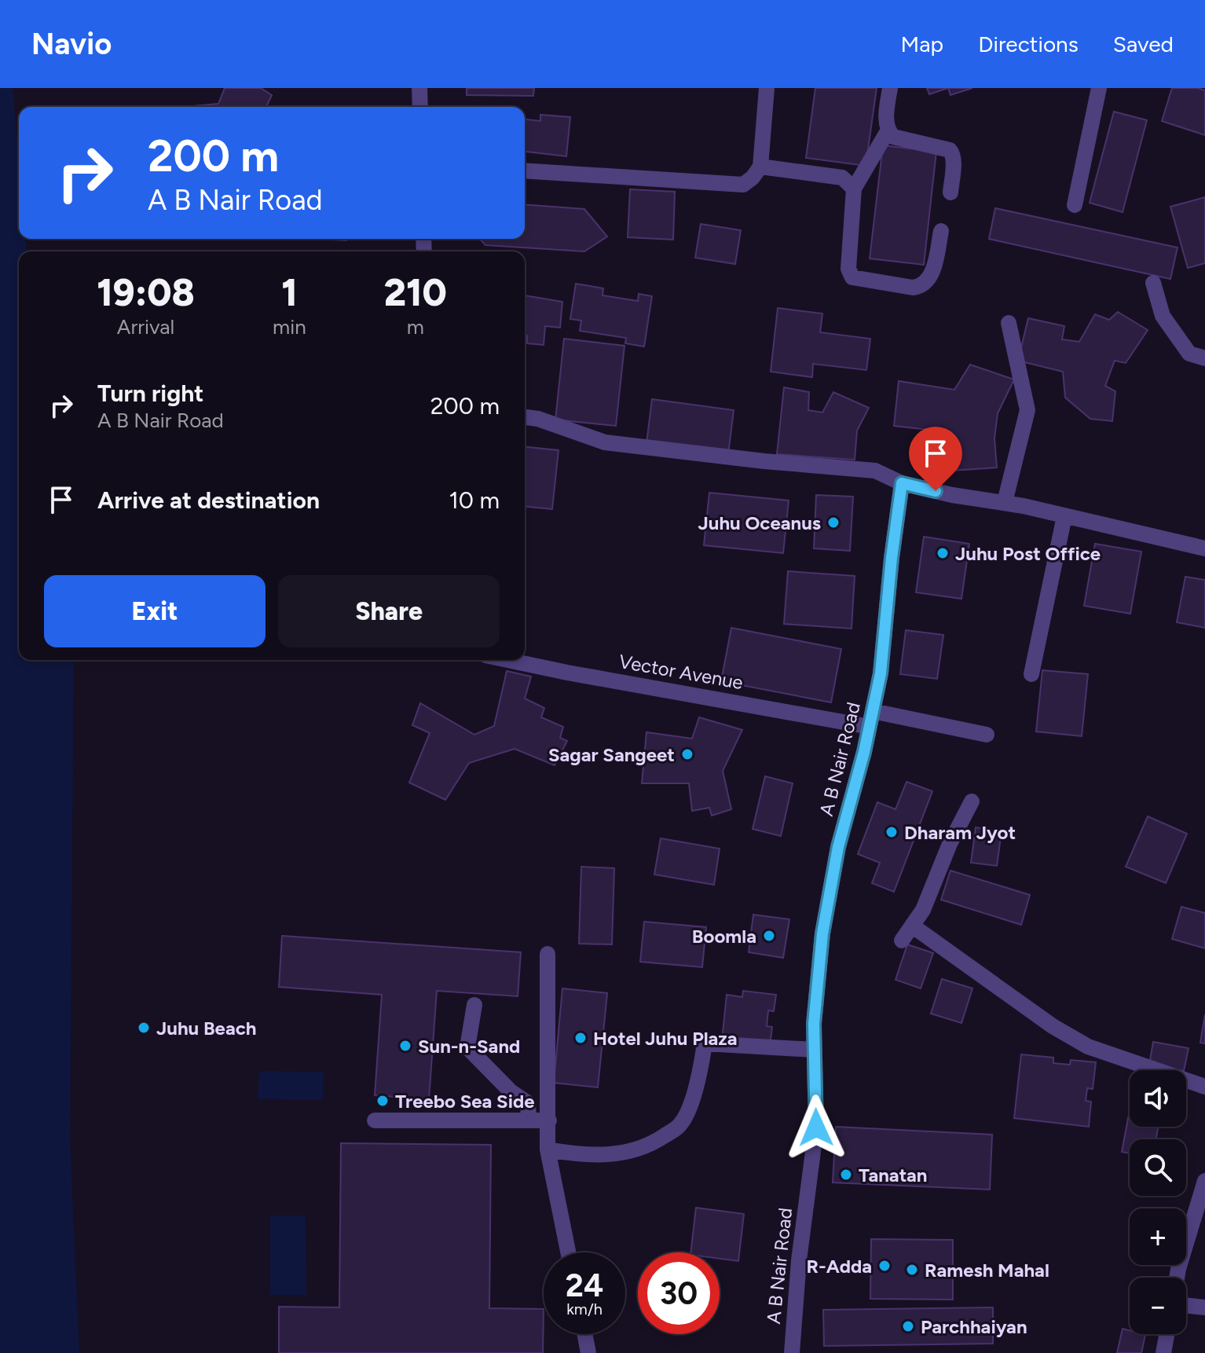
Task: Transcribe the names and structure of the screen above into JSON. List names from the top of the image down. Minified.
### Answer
{"streets":{"street":["Vector Avenue","A B Nair Road"]},"crossings":[["Vector Avenue","A B Nair Road"]],"places":["Juhu Oceanus","Juhu Post Office","Sagar Sangeet","Dharam Jyot","Boomla","Juhu Beach","Hotel Juhu Plaza","Sun-n-Sand","Treebo Sea Side","Tanatan","R-Adda","Ramesh Mahal","Parchhaiyan"],"page":{"header":"Navio","nav":["Map","Directions","Saved"],"turn":["200 m","A B Nair Road"],"eta":["19:08","Arrival","1","min","210","m"],"list":[{"name":"Turn right","note":"A B Nair Road","value":"200 m"},{"name":"Arrive at destination","value":"10 m"}],"buttons":["Exit","Share"],"map_buttons":["+","−"],"speed":"24 km/h","limit":"30"}}
